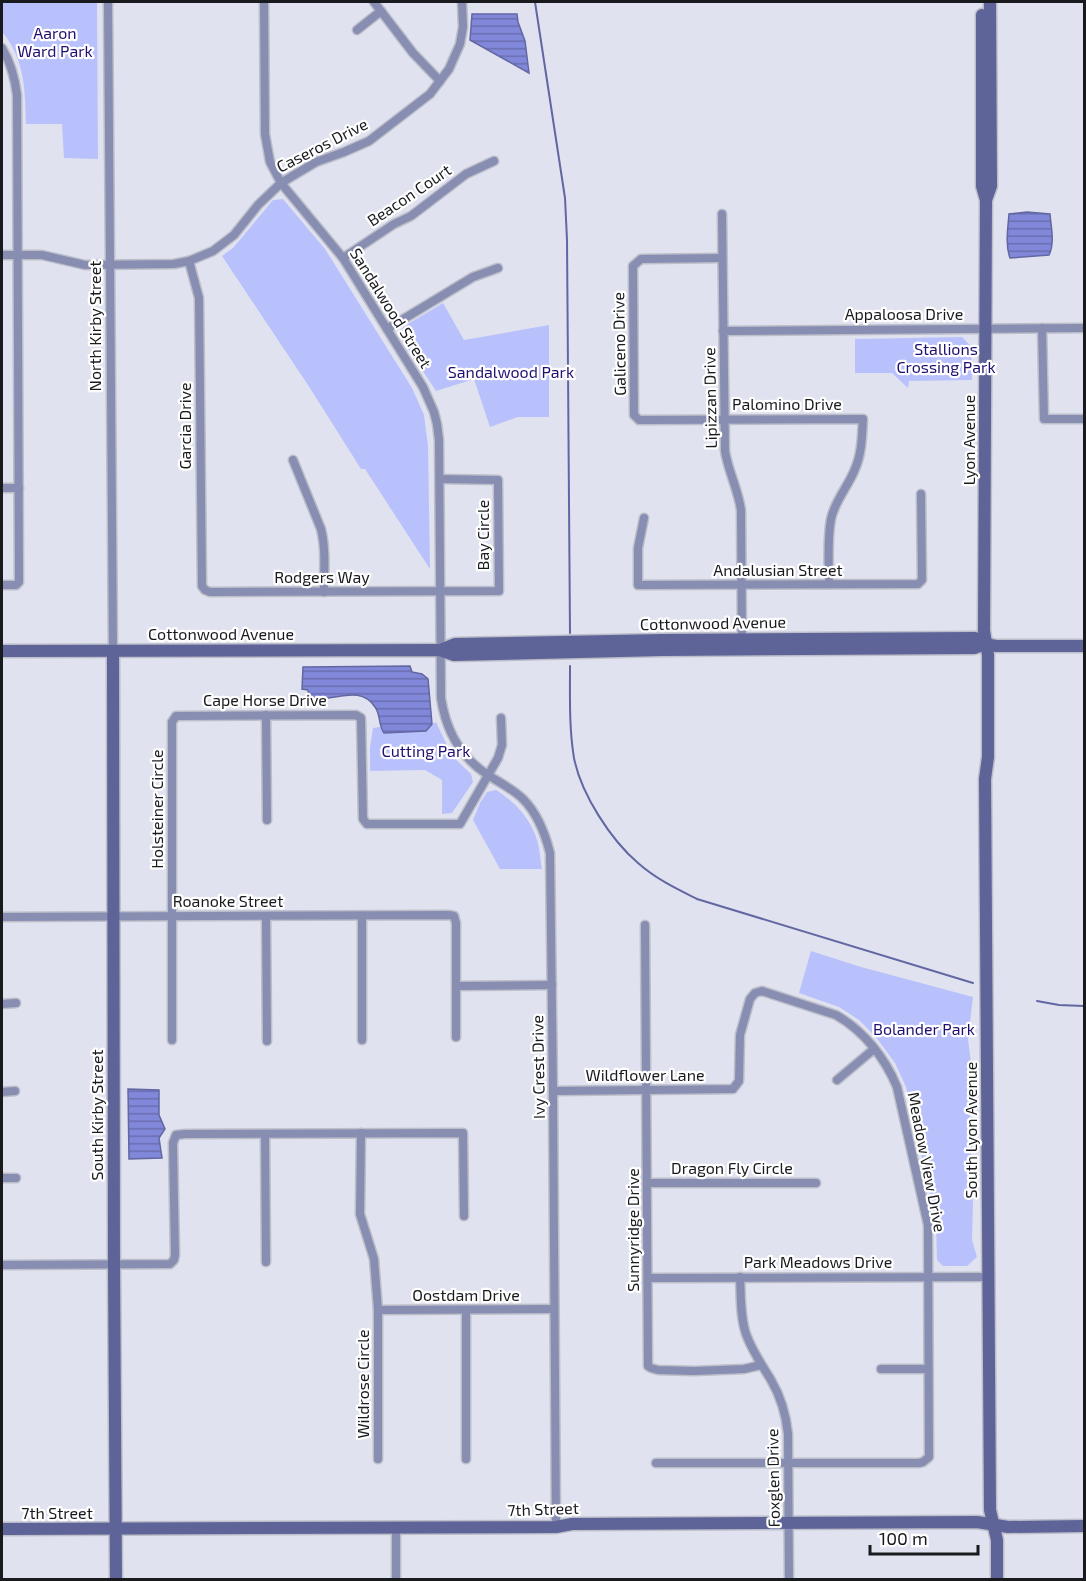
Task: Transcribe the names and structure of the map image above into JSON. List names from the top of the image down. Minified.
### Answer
{"streets":{"street":["Caseros Drive","Beacon Court","Sandalwood Street","Appaloosa Drive","North Kirby Street","Galiceno Drive","Lipizzan Drive","Palomino Drive","Garcia Drive","Lyon Avenue","Bay Circle","Andalusian Street","Rodgers Way","Cottonwood Avenue","Cape Horse Drive","Holsteiner Circle","Roanoke Street","Ivy Crest Drive","Wildflower Lane","South Kirby Street","South Lyon Avenue","Meadow View Drive","Dragon Fly Circle","Sunnyridge Drive","Park Meadows Drive","Oostdam Drive","Wildrose Circle","Foxglen Drive","7th Street"]},"crossings":[["Caseros Drive","Sandalwood Street"],["Caseros Drive","North Kirby Street"],["Caseros Drive","Garcia Drive"],["Beacon Court","Sandalwood Street"],["Sandalwood Street","Bay Circle"],["Sandalwood Street","Rodgers Way"],["Sandalwood Street","Cottonwood Avenue"],["Sandalwood Street","Ivy Crest Drive"],["Appaloosa Drive","Lipizzan Drive"],["Appaloosa Drive","Lyon Avenue"],["North Kirby Street","Cottonwood Avenue"],["North Kirby Street","South Kirby Street"],["Galiceno Drive","Lipizzan Drive"],["Galiceno Drive","Palomino Drive"],["Lipizzan Drive","Palomino Drive"],["Lipizzan Drive","Andalusian Street"],["Lipizzan Drive","Cottonwood Avenue"],["Palomino Drive","Andalusian Street"],["Garcia Drive","Rodgers Way"],["Lyon Avenue","Cottonwood Avenue"],["Lyon Avenue","South Lyon Avenue"],["Bay Circle","Rodgers Way"],["Cottonwood Avenue","Ivy Crest Drive"],["Cottonwood Avenue","South Kirby Street"],["Cottonwood Avenue","South Lyon Avenue"],["Cape Horse Drive","Holsteiner Circle"],["Cape Horse Drive","Ivy Crest Drive"],["Holsteiner Circle","Roanoke Street"],["Roanoke Street","South Kirby Street"],["Ivy Crest Drive","Wildflower Lane"],["Ivy Crest Drive","Oostdam Drive"],["Ivy Crest Drive","7th Street"],["Wildflower Lane","Meadow View Drive"],["Wildflower Lane","Sunnyridge Drive"],["South Kirby Street","7th Street"],["South Lyon Avenue","Park Meadows Drive"],["South Lyon Avenue","7th Street"],["Meadow View Drive","Park Meadows Drive"],["Meadow View Drive","Foxglen Drive"],["Dragon Fly Circle","Sunnyridge Drive"],["Sunnyridge Drive","Park Meadows Drive"],["Sunnyridge Drive","Foxglen Drive"],["Park Meadows Drive","Foxglen Drive"],["Oostdam Drive","Wildrose Circle"],["Foxglen Drive","7th Street"]],"parks":["Aaron Ward Park","Stallions Crossing Park","Sandalwood Park","Cutting Park","Bolander Park"],"scale_bar":"100 m"}
